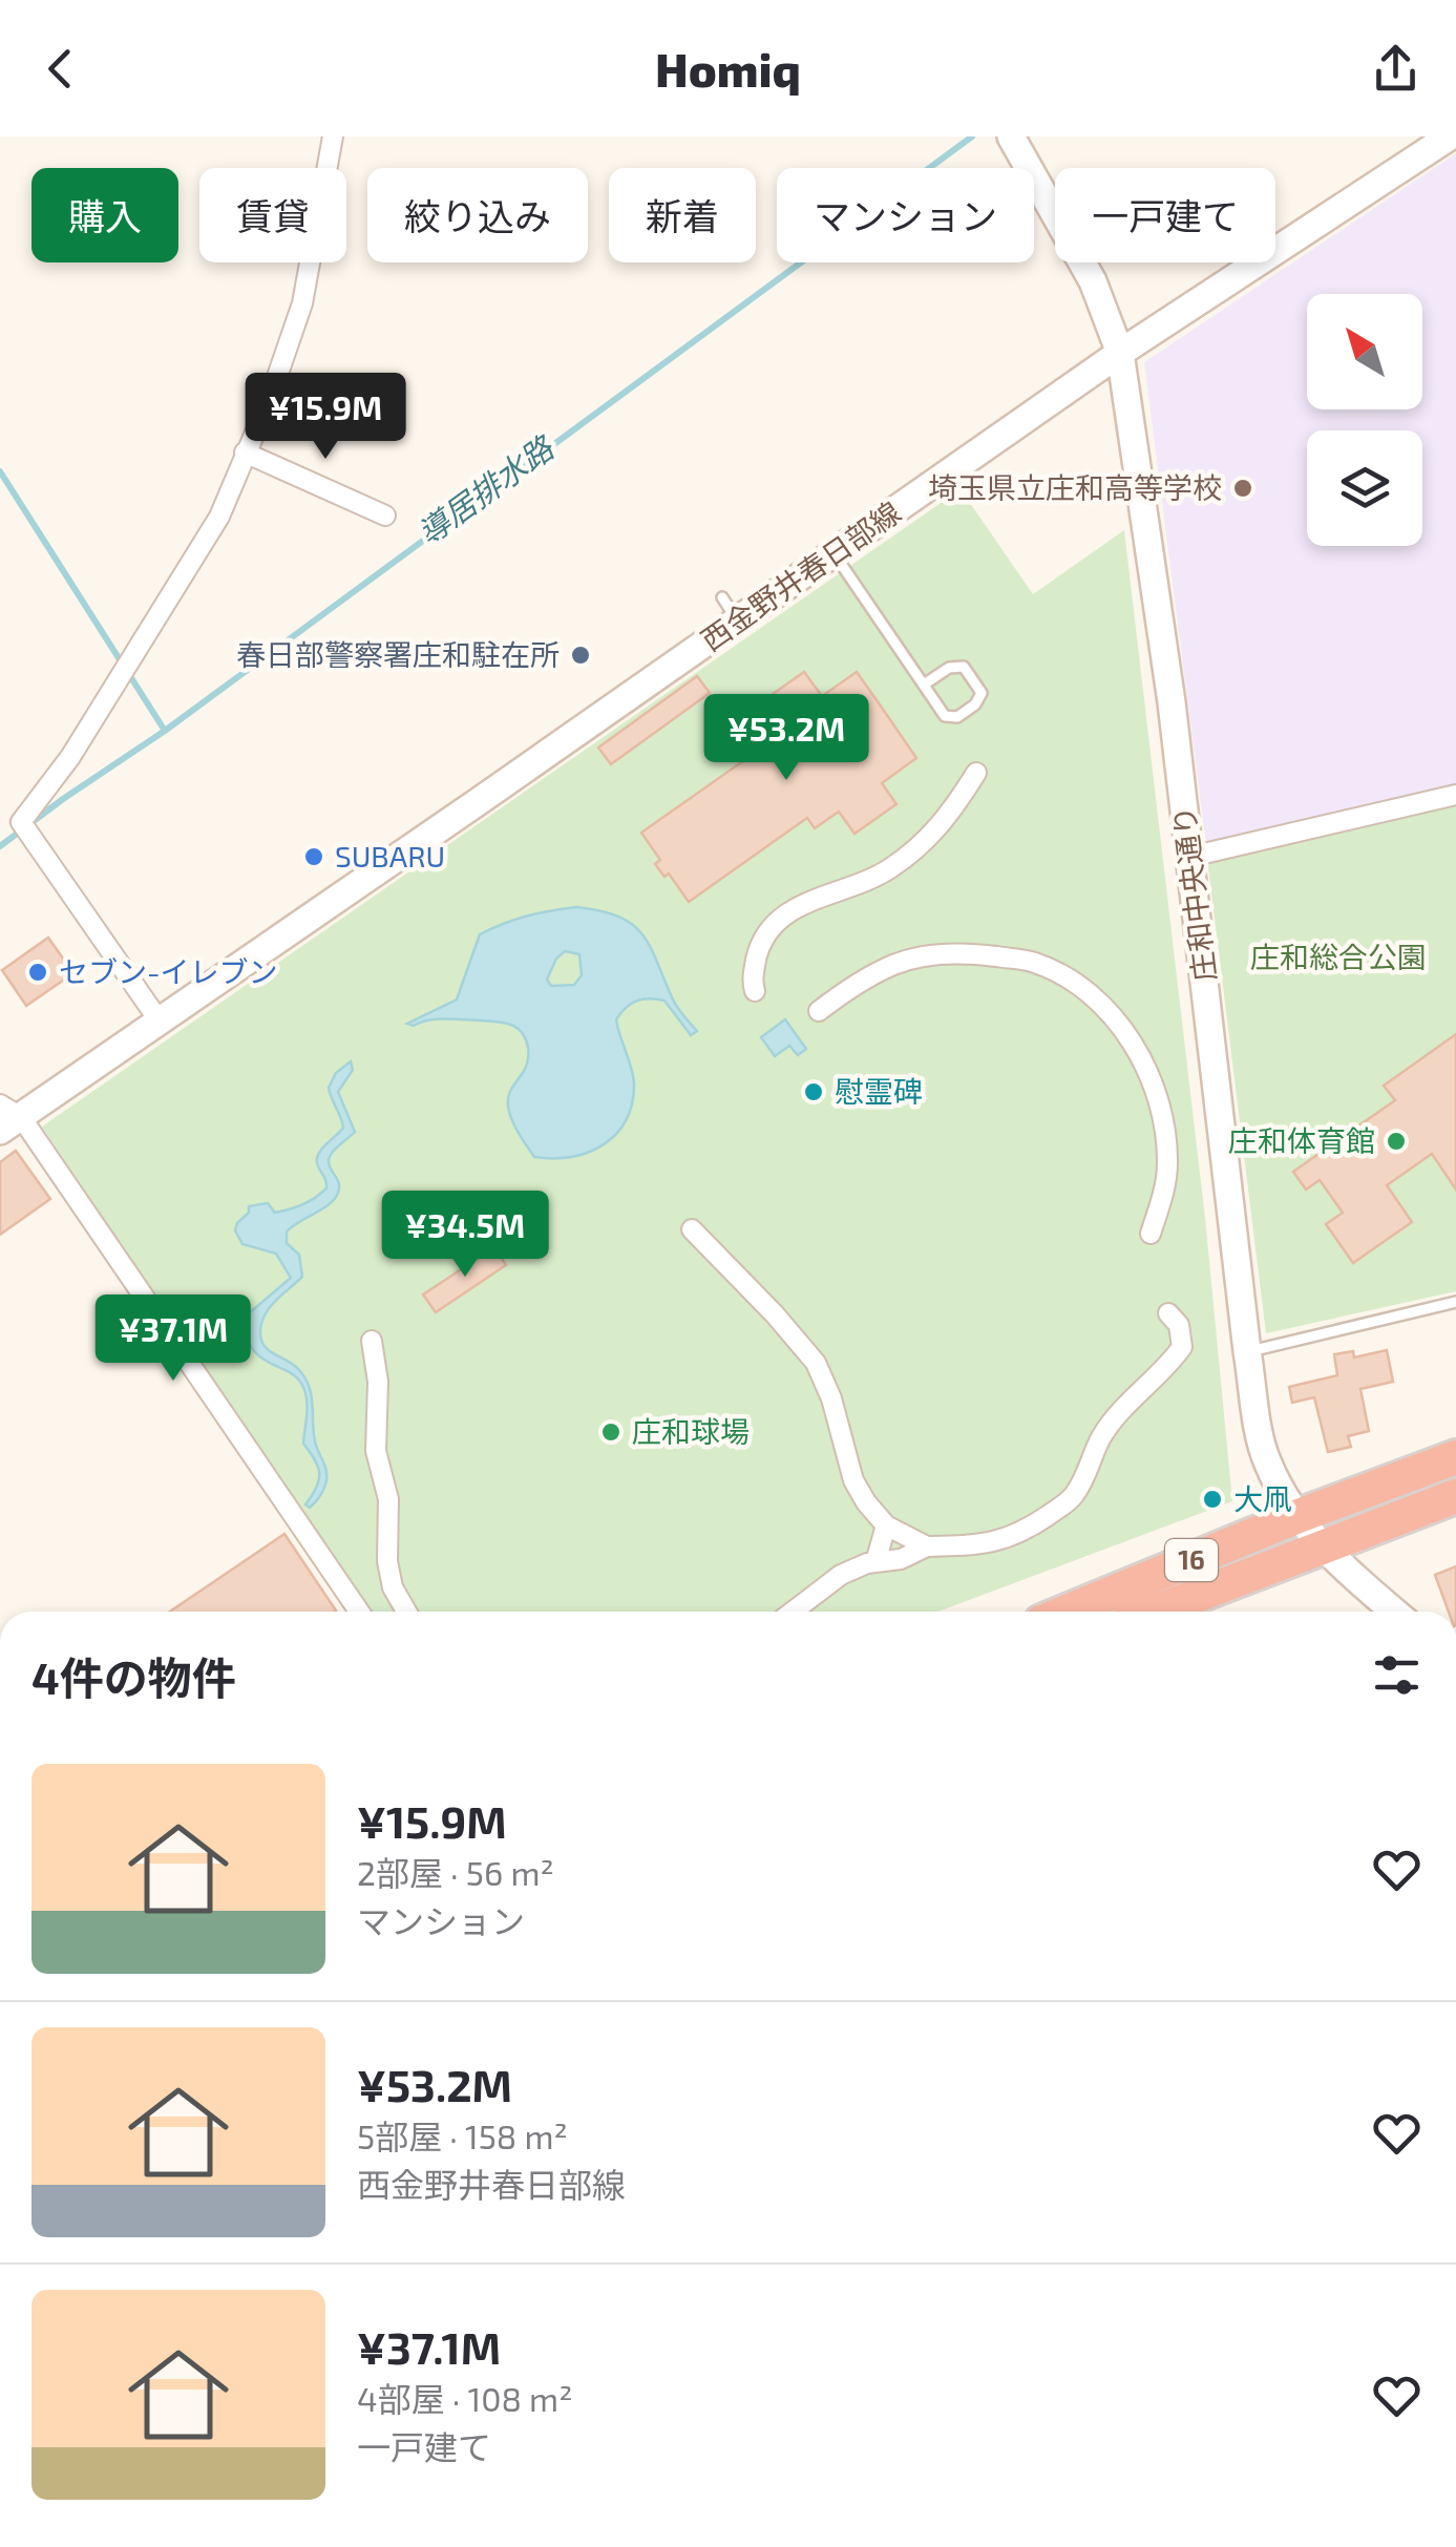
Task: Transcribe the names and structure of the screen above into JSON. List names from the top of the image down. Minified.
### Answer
{"streets":{"highway":["16"],"main road":["西金野井春日部線","庄和中央通り"]},"crossings":[["西金野井春日部線","庄和中央通り"],["庄和中央通り","16"]],"water":["導居排水路"],"parks":["庄和総合公園"],"places":["埼玉県立庄和高等学校","春日部警察署庄和駐在所","SUBARU","セブン-イレブン","慰霊碑","庄和体育館","庄和球場","大凧"],"north":"top left","page":{"header":"Homiq","chip":["購入","賃貸","絞り込み","新着","マンション","一戸建て"],"price":["¥15.9M","¥53.2M","¥34.5M","¥37.1M"],"heading":"4件の物件","list":[{"name":"¥15.9M","note":"2部屋 · 56 m² · マンション"},{"name":"¥53.2M","note":"5部屋 · 158 m² · 西金野井春日部線"},{"name":"¥37.1M","note":"4部屋 · 108 m² · 一戸建て"}]}}
